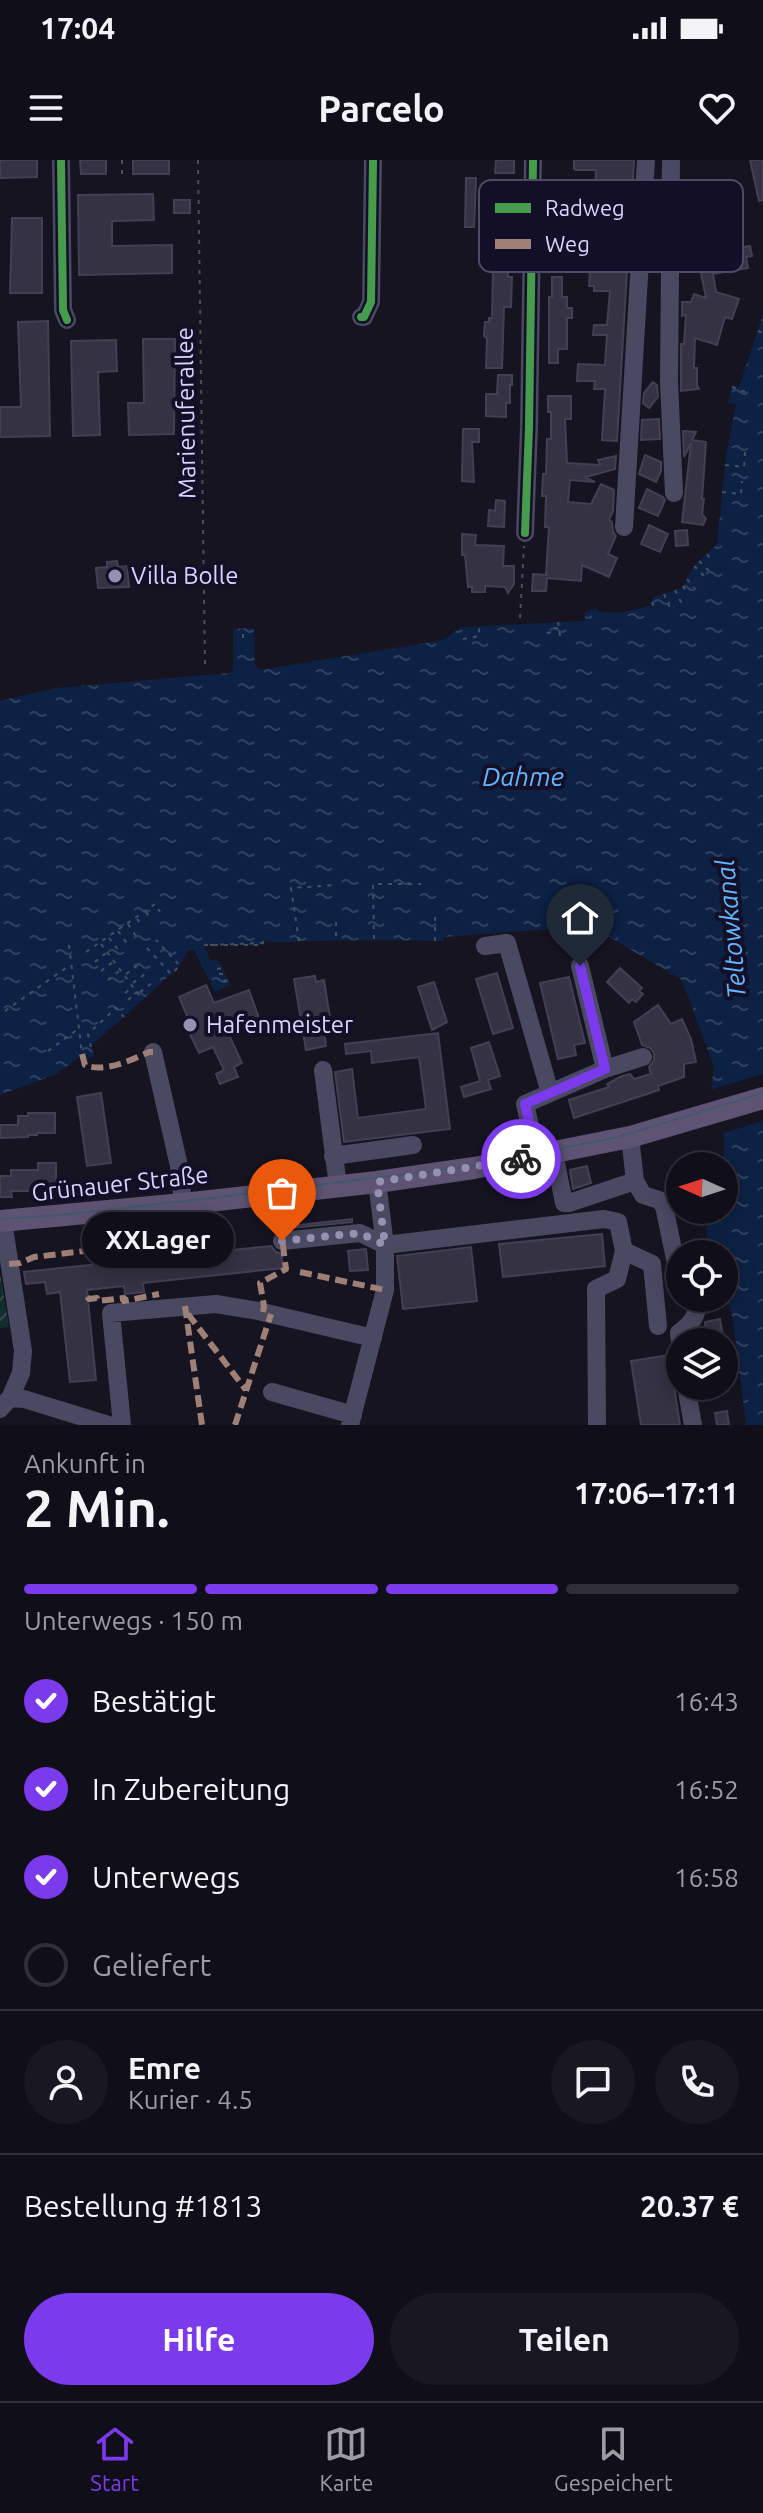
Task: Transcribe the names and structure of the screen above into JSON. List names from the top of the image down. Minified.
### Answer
{"streets":{"main road":["Grünauer Straße"],"path":["Marienuferallee"]},"water":["Dahme","Teltowkanal"],"places":["Villa Bolle","Hafenmeister","XXLager"],"legend":["Radweg","Weg"],"north":"left","page":{"status":"17:04","header":"Parcelo","bubble":"XXLager","heading":["2 Min.","Ankunft in","17:06–17:11"],"panel":["Emre","Kurier · 4.5","Bestellung #1813","20.37 €"],"bar":"Unterwegs · 150 m","list":[["Bestätigt","16:43"],["In Zubereitung","16:52"],["Unterwegs","16:58"],"Geliefert"],"buttons":["Hilfe","Teilen"],"tabs":["Start","Karte","Gespeichert"]}}
